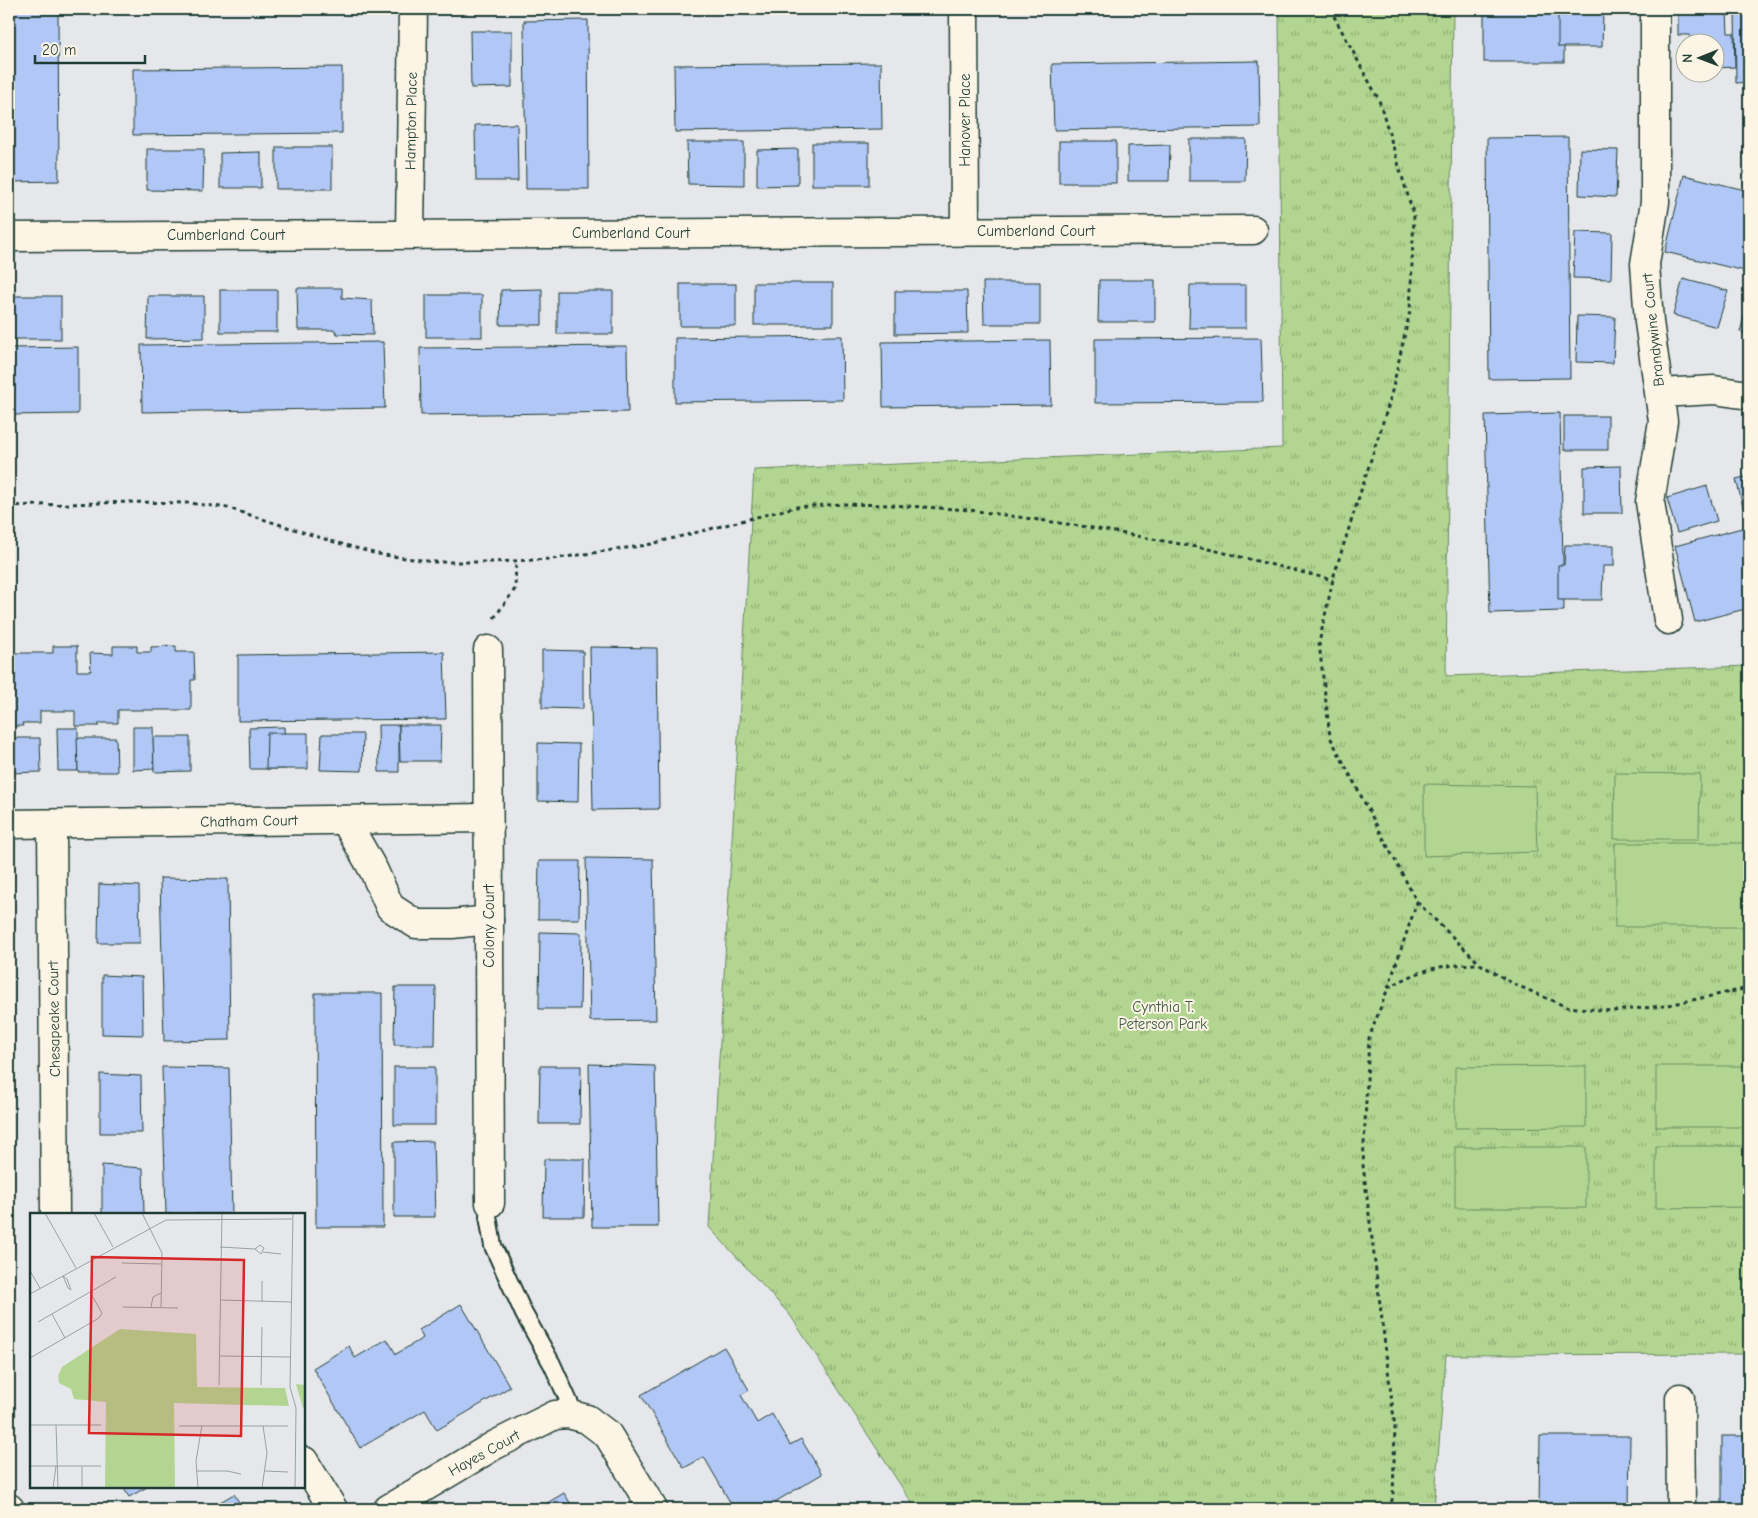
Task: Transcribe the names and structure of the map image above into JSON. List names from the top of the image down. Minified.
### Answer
{"streets":{"street":["Hanover Place","Hampton Place","Cumberland Court","Brandywine Court","Chatham Court","Colony Court","Chesapeake Court","Hayes Court"]},"crossings":[["Hanover Place","Cumberland Court"],["Hampton Place","Cumberland Court"],["Chatham Court","Colony Court"],["Chatham Court","Chesapeake Court"]],"parks":["Cynthia T. Peterson Park"],"scale_bar":"20 m","north":"left"}
